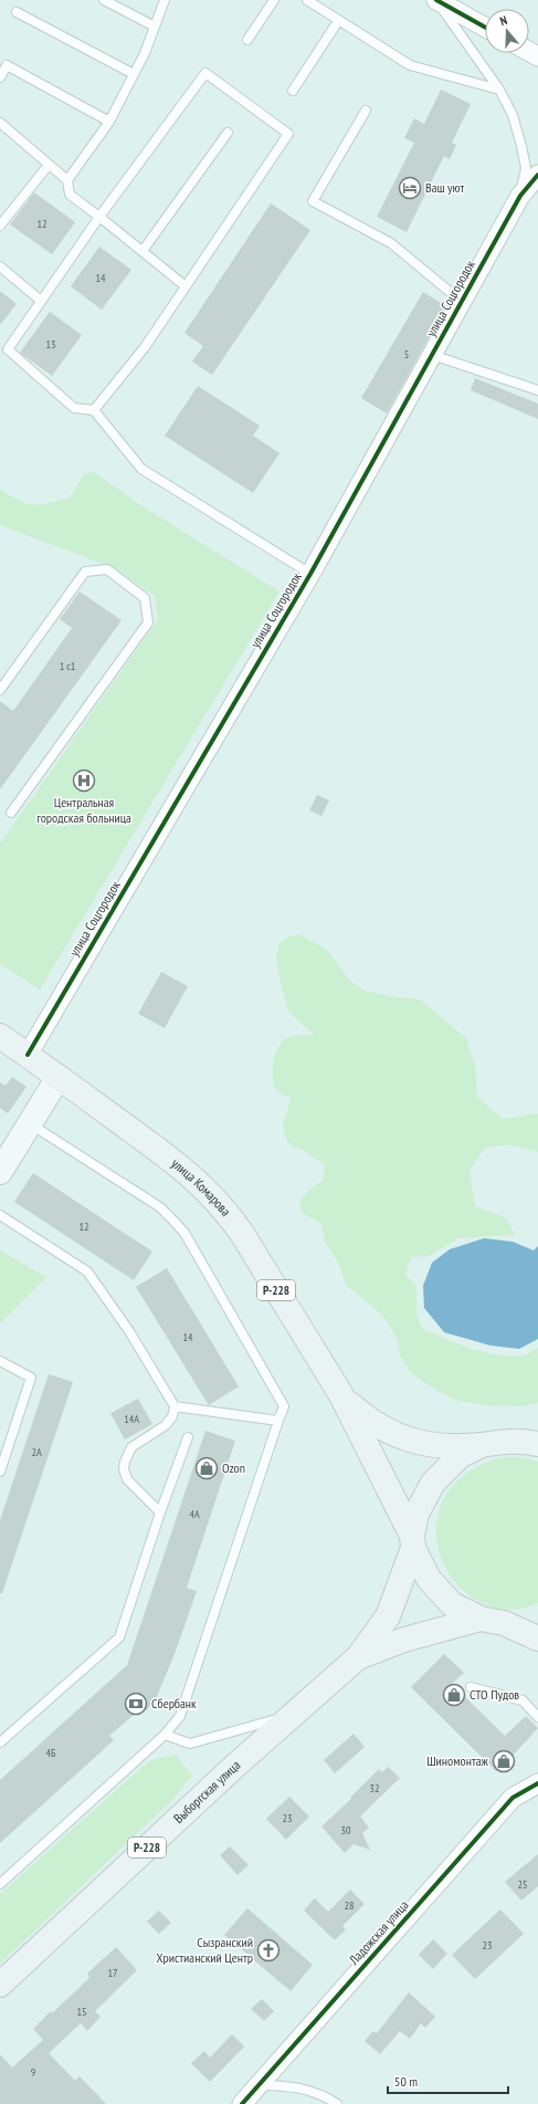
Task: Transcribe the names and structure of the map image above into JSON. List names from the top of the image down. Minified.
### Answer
{"streets":{"main road":["улица Комарова","Р-228","Выборгская улица"],"street":["улица Соцгородок","Ладожская улица"]},"crossings":[["улица Соцгородок","улица Комарова"],["улица Комарова","Р-228"],["Р-228","Выборгская улица"]],"places":{"hotel":["Ваш уют"],"hospital":["Центральная городская больница"],"shop":["Ozon","СТО Пудов","Шиномонтаж"],"bank":["Сбербанк"],"church":["Сызранский Христианский Центр"]},"house_numbers":["12","14","13","5","1 с1","12","14","14А","2А","4А","4Б","32","23","30","25","28","23","17","15","9"],"scale_bar":"50 m","north":"top"}
